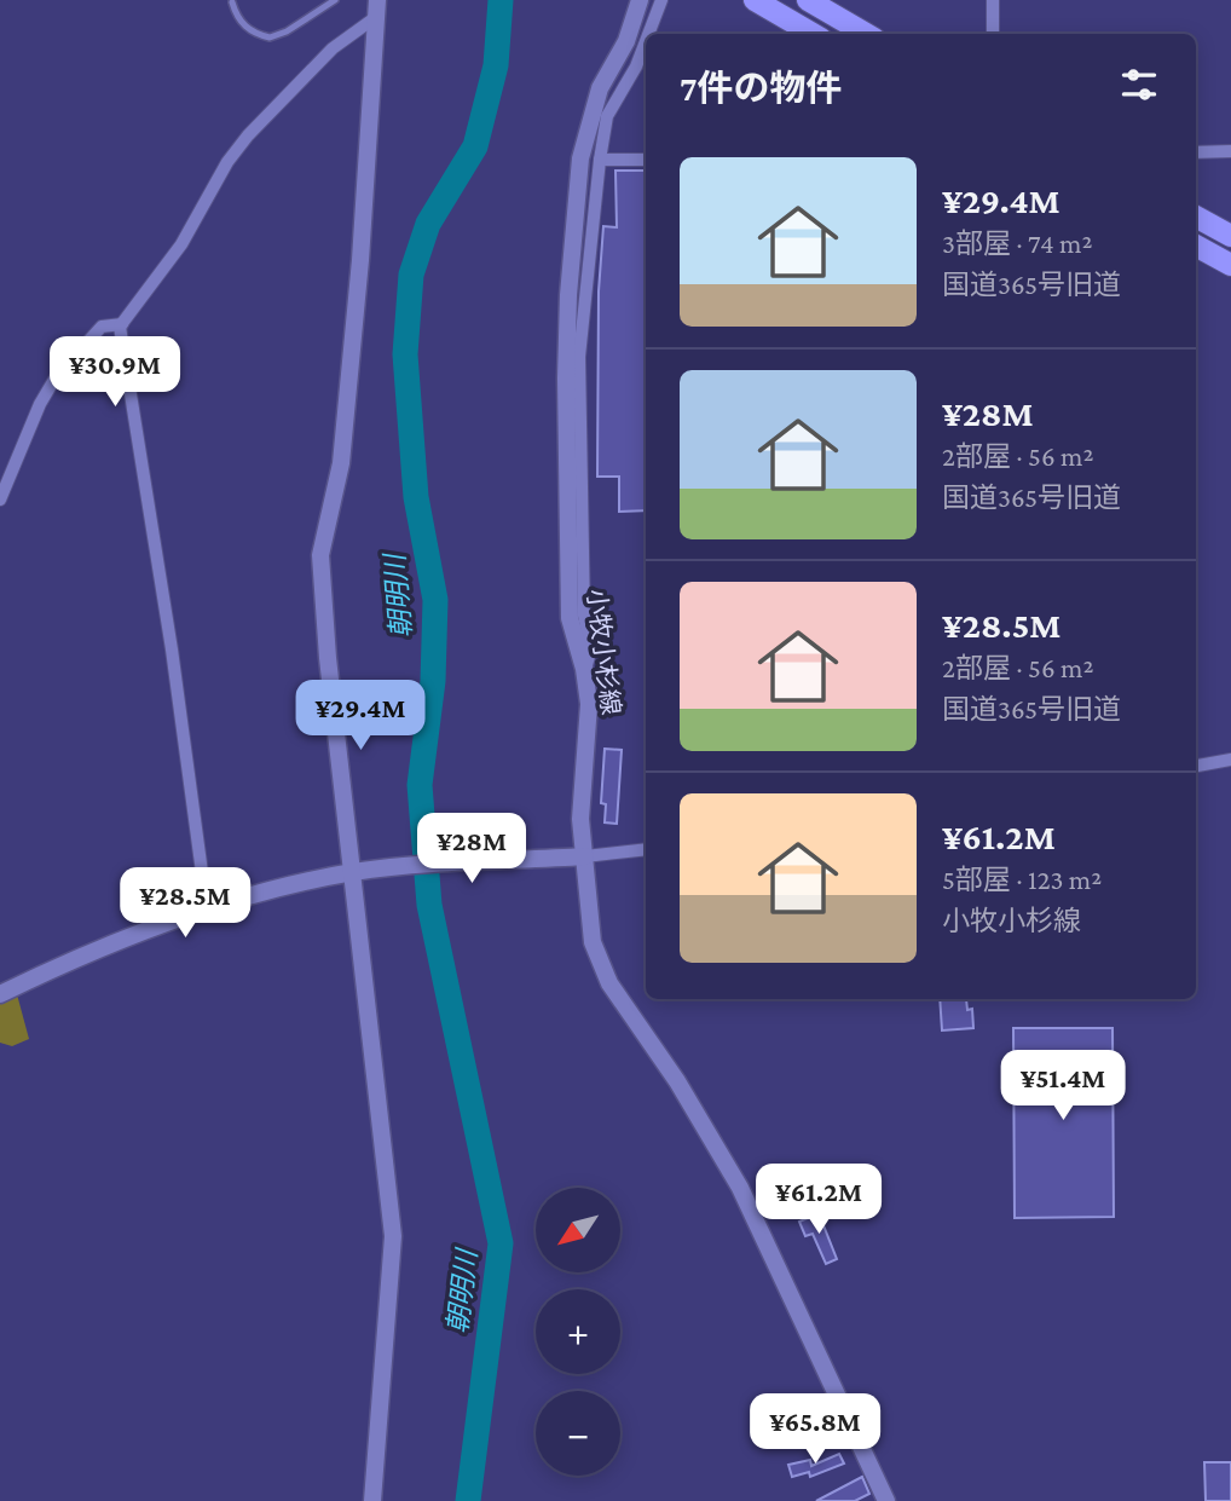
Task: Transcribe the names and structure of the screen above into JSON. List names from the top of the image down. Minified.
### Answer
{"streets":{"street":["小牧小杉線"]},"water":["朝明川"],"north":"bottom left","page":{"heading":"7件の物件","list":[{"name":"¥29.4M","note":"3部屋 · 74 m² · 国道365号旧道"},{"name":"¥28M","note":"2部屋 · 56 m² · 国道365号旧道"},{"name":"¥28.5M","note":"2部屋 · 56 m² · 国道365号旧道"},{"name":"¥61.2M","note":"5部屋 · 123 m² · 小牧小杉線"}],"price":["¥30.9M","¥29.4M","¥28M","¥28.5M","¥51.4M","¥61.2M","¥65.8M"],"map_buttons":["+","−"]}}
